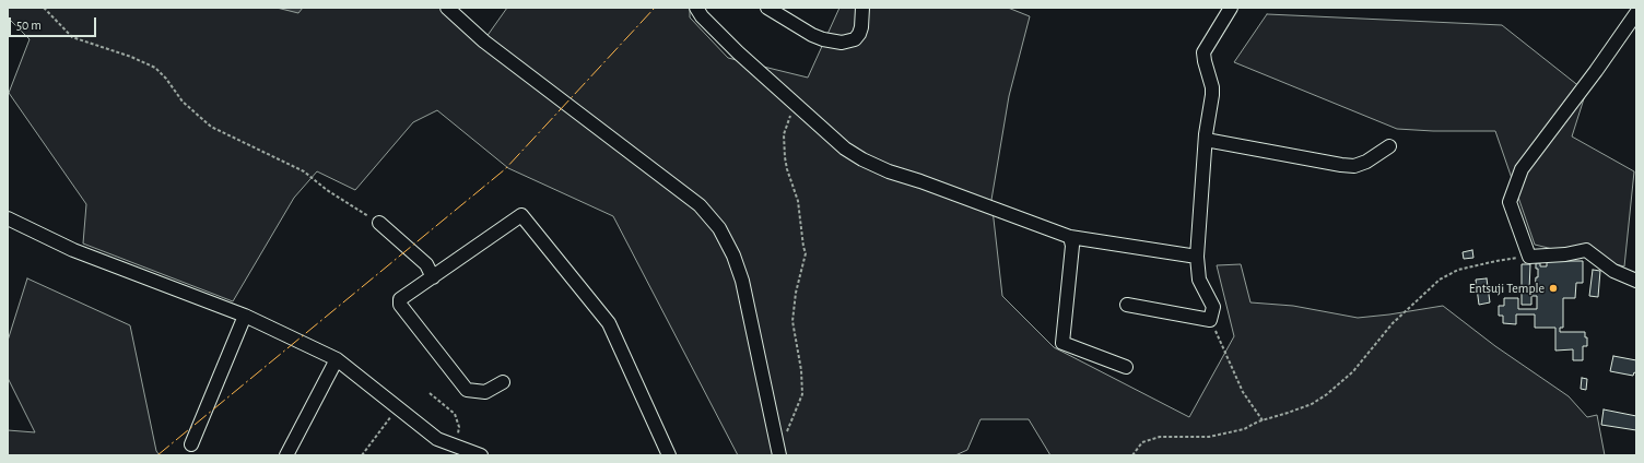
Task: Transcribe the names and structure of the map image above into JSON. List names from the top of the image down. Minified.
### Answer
{"places":["Entsuji Temple"],"scale_bar":"50 m"}
